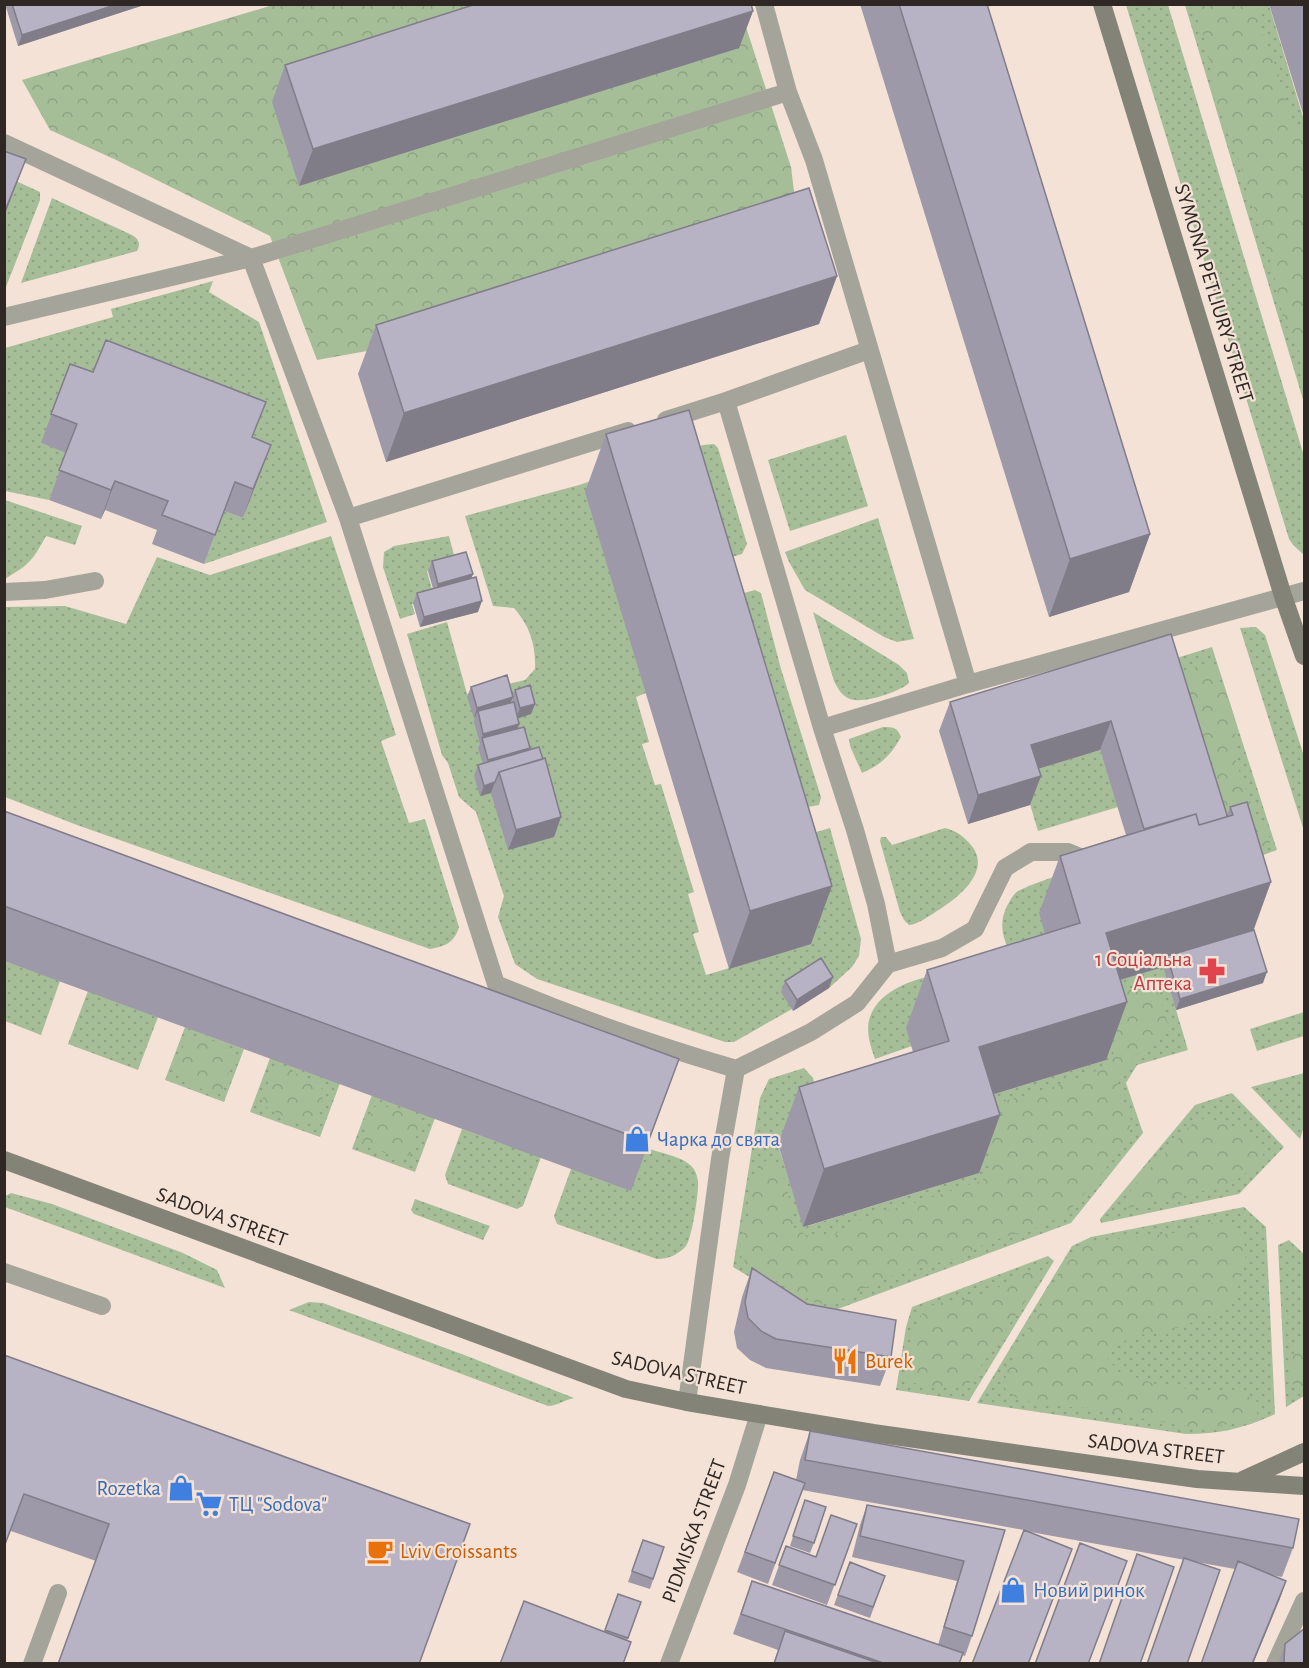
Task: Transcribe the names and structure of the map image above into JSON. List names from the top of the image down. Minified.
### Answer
{"streets":{"street":["SYMONA PETLIURY STREET","SADOVA STREET","PIDMISKA STREET"]},"crossings":[["SADOVA STREET","PIDMISKA STREET"]],"places":{"pharmacy":["1 Соціальна Аптека"],"shop":["Чарка до свята","Rozetka","Новий ринок"],"restaurant":["Burek"],"supermarket":["ТЦ \"Sodova\""],"cafe":["Lviv Croissants"]}}
